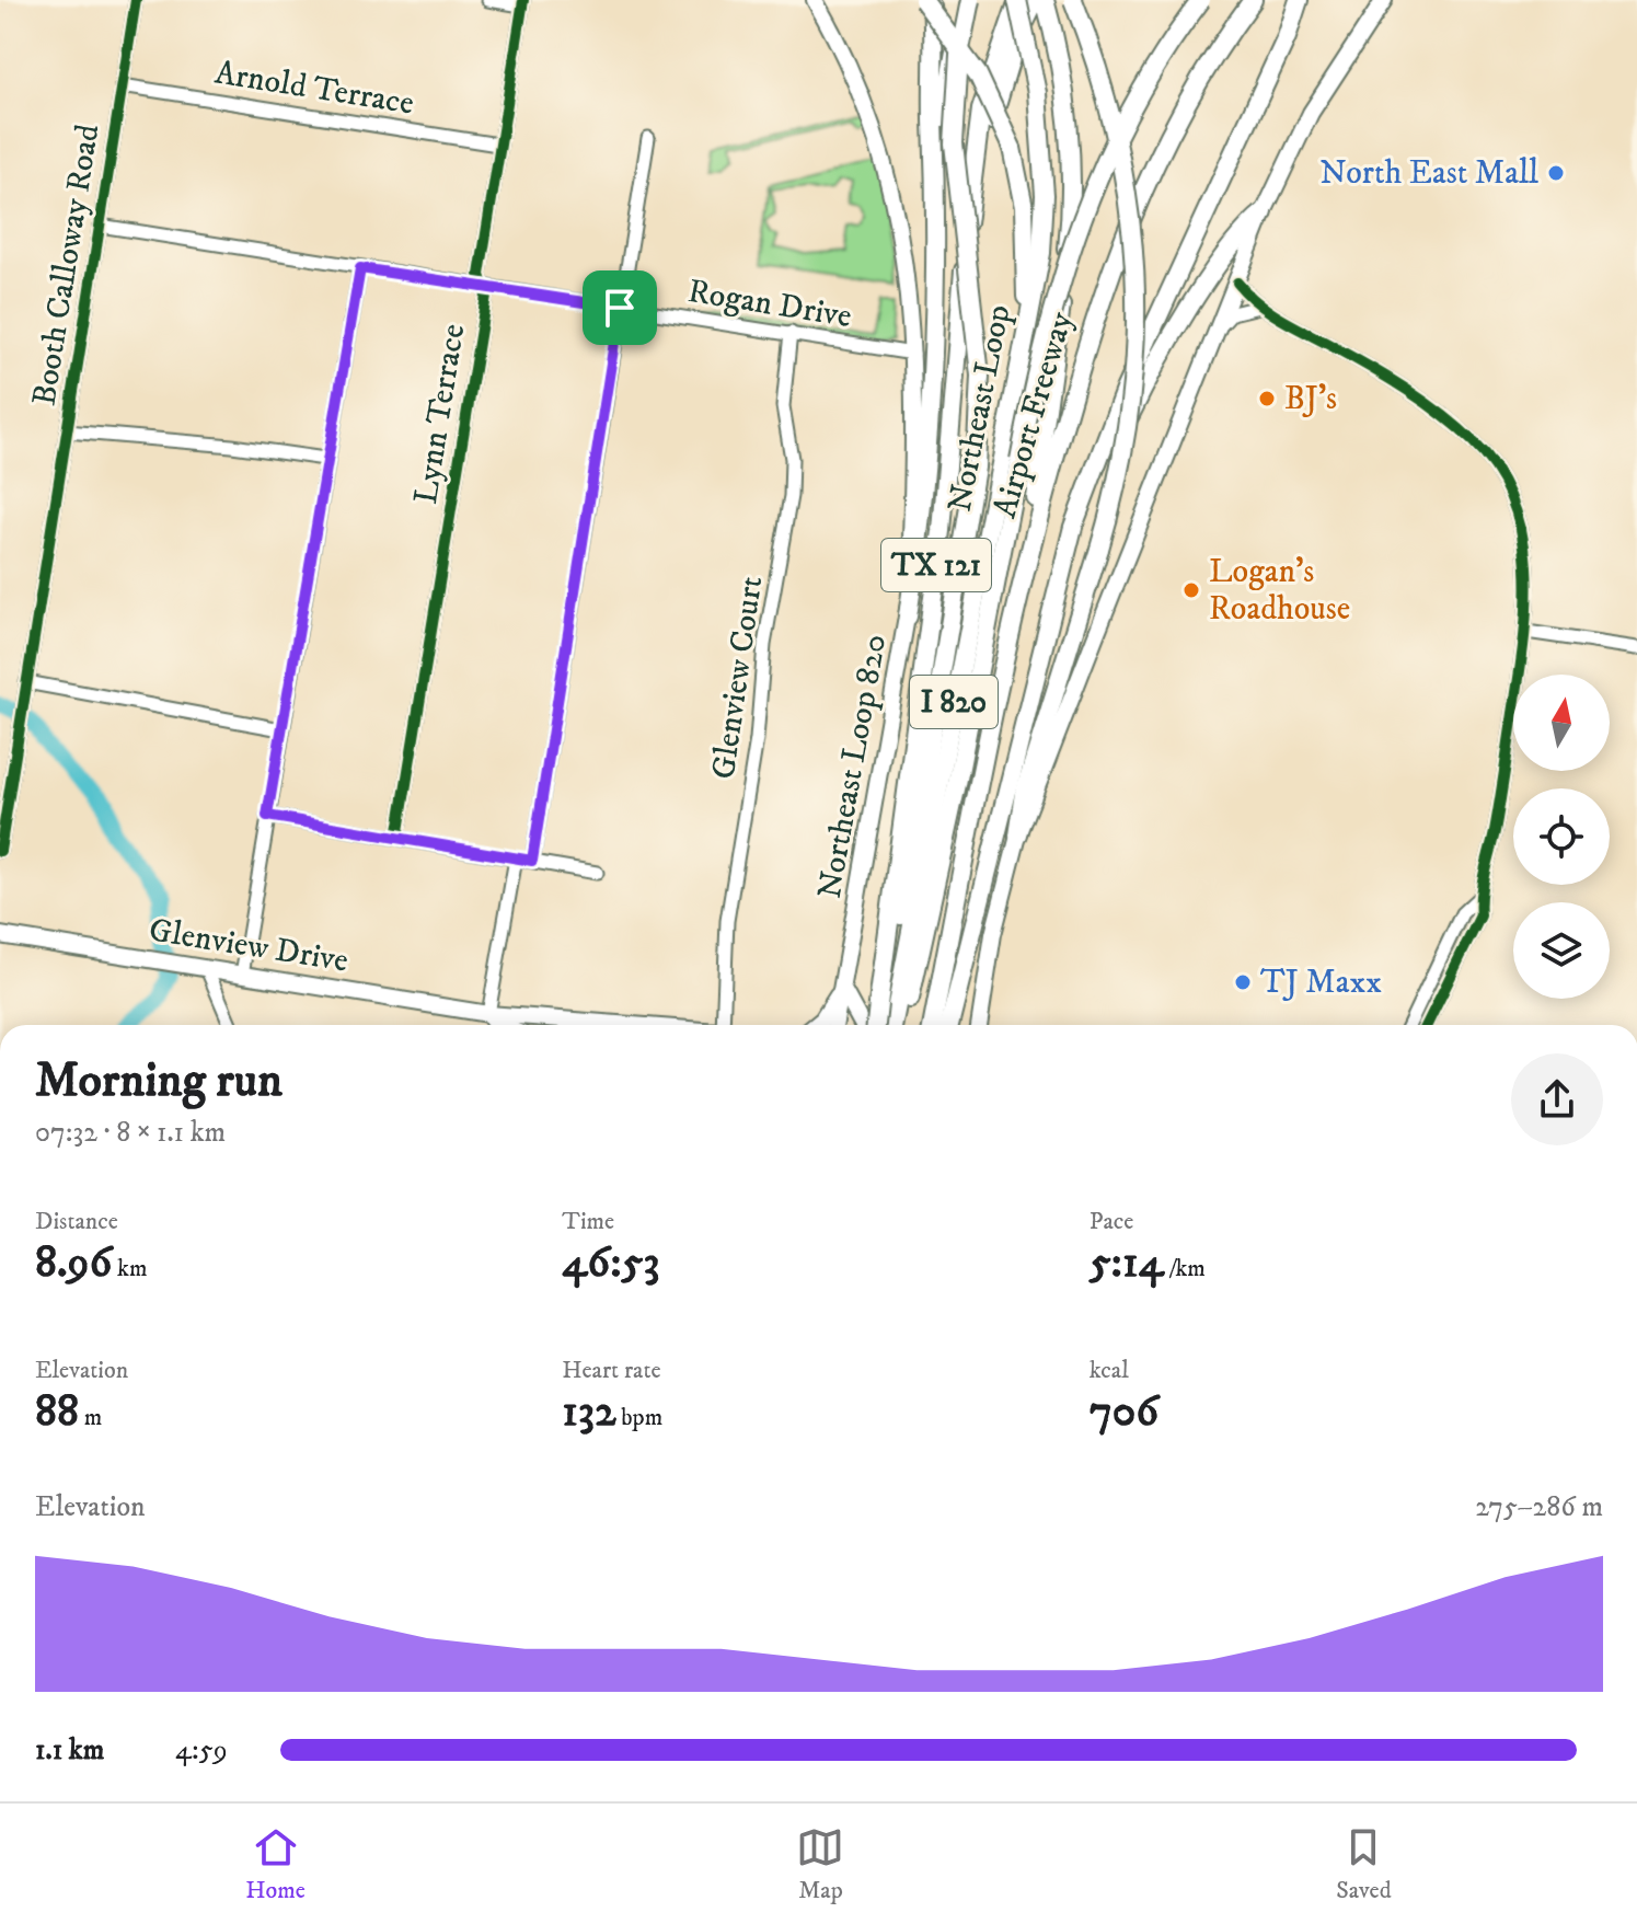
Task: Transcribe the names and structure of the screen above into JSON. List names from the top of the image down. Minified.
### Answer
{"streets":{"highway":["Northeast Loop","Airport Freeway","TX 121","I 820"],"main road":["Northeast Loop 820","Glenview Drive"],"street":["Arnold Terrace","Booth Calloway Road","Rogan Drive","Lynn Terrace","Glenview Court"]},"crossings":[["Arnold Terrace","Booth Calloway Road"],["Arnold Terrace","Lynn Terrace"],["Booth Calloway Road","Rogan Drive"],["Rogan Drive","Lynn Terrace"],["Rogan Drive","Glenview Court"],["Rogan Drive","Northeast Loop 820"],["Northeast Loop","Airport Freeway"],["Airport Freeway","I 820"]],"places":["North East Mall","BJ's","Logan's Roadhouse","TJ Maxx"],"north":"top","page":{"heading":["Morning run","07:32 · 8 × 1.1 km"],"stats":[["Distance","8.96 km"],["Time","46:53"],["Pace","5:14 /km"],["Elevation","88 m"],["Heart rate","132 bpm"],["kcal","706"]],"chart":["Elevation","275–286 m"],"list":[{"name":"1.1 km","note":"4:59"}],"tabs":["Home","Map","Saved"]}}
